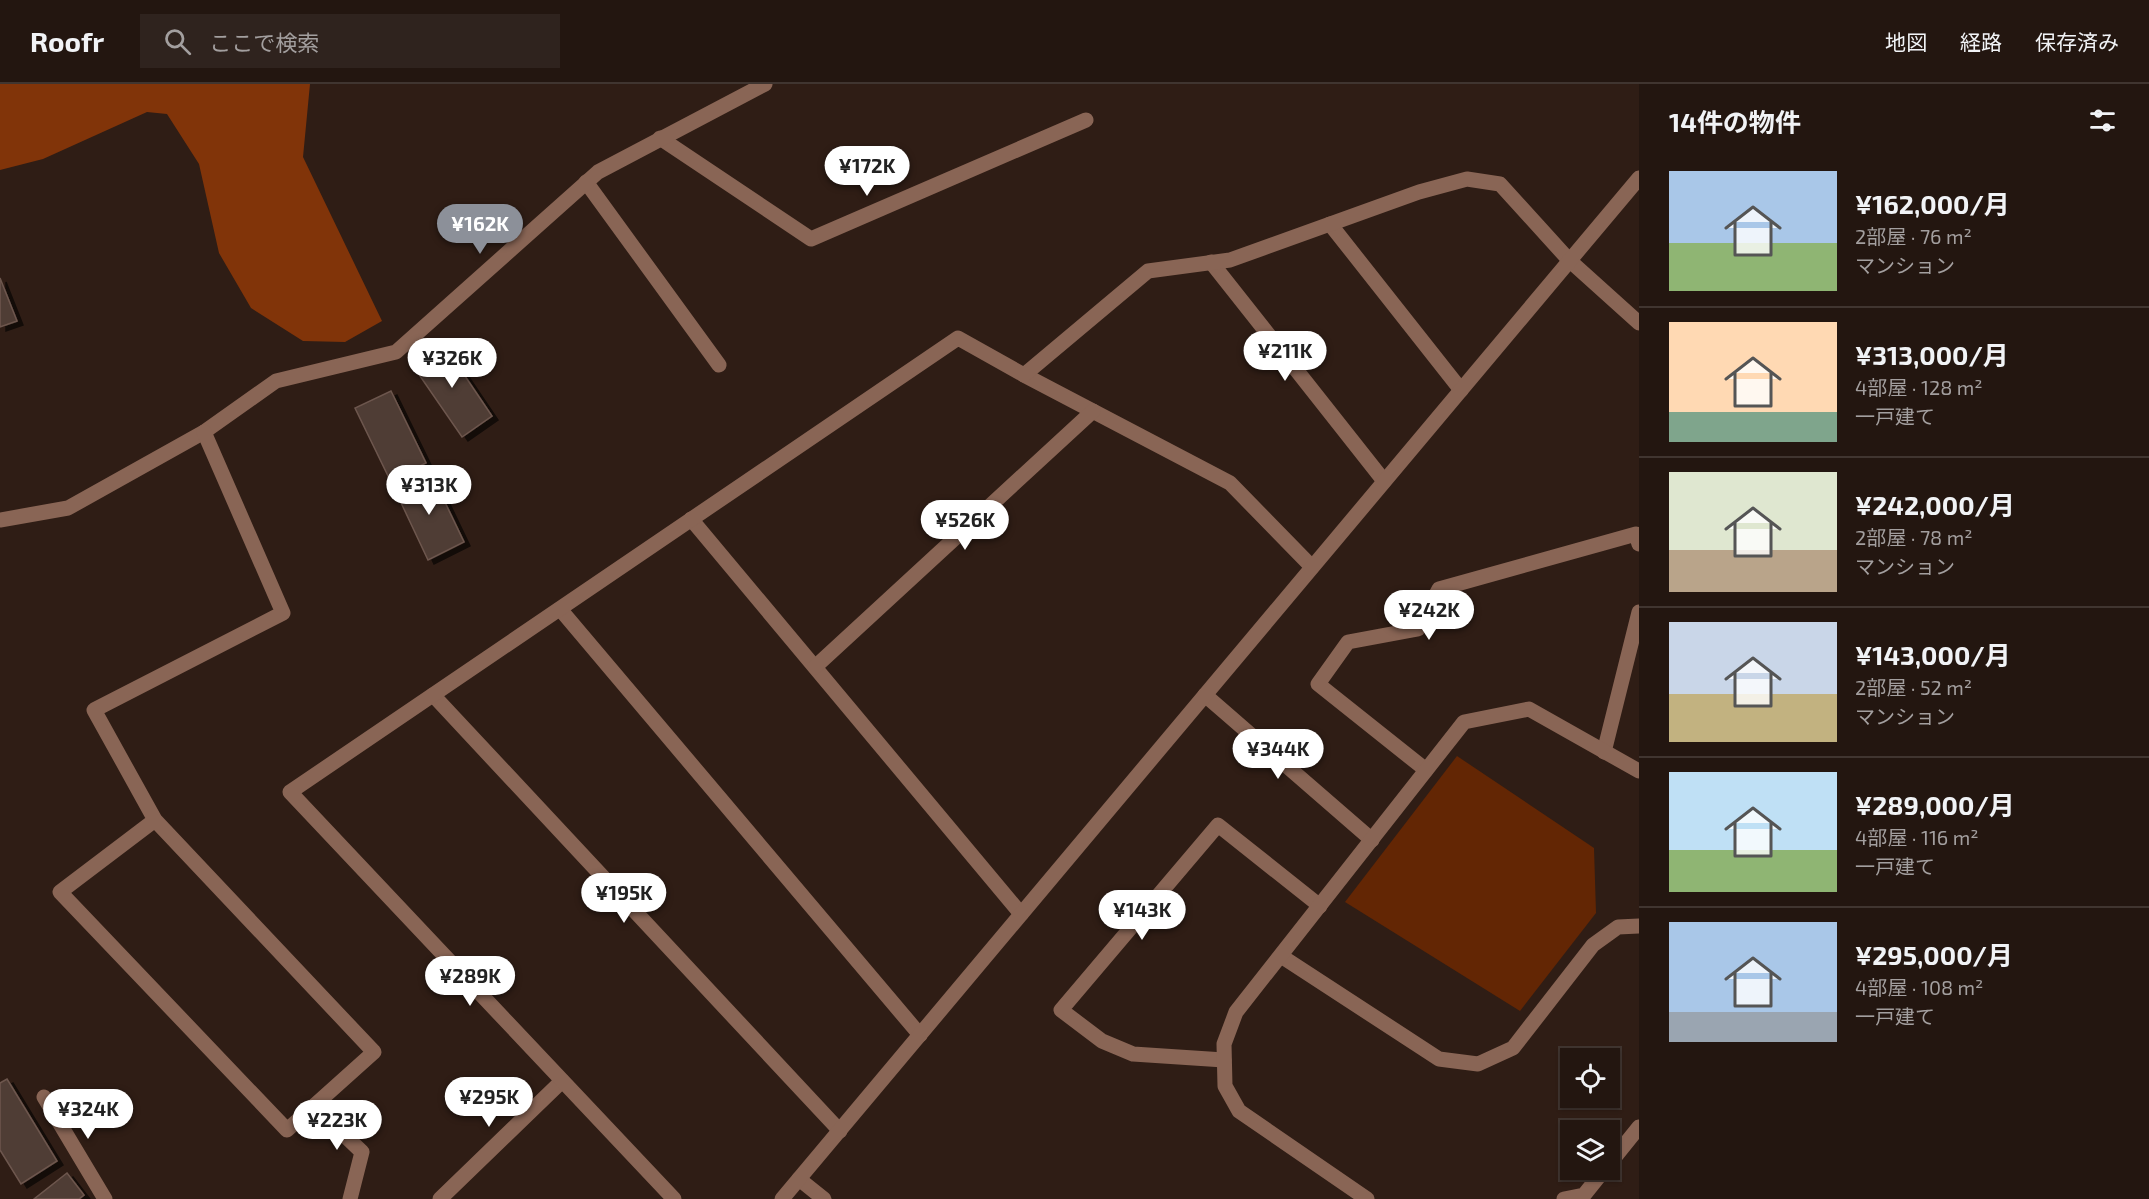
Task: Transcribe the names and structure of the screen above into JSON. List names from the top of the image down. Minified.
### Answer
{"page":{"header":"Roofr","search":"ここで検索","nav":["地図","経路","保存済み"],"heading":"14件の物件","price":["¥172K","¥162K","¥211K","¥326K","¥313K","¥526K","¥242K","¥344K","¥195K","¥143K","¥289K","¥295K","¥324K","¥223K"],"list":[{"name":"¥162,000/月","note":"2部屋 · 76 m² · マンション"},{"name":"¥313,000/月","note":"4部屋 · 128 m² · 一戸建て"},{"name":"¥242,000/月","note":"2部屋 · 78 m² · マンション"},{"name":"¥143,000/月","note":"2部屋 · 52 m² · マンション"},{"name":"¥289,000/月","note":"4部屋 · 116 m² · 一戸建て"},{"name":"¥295,000/月","note":"4部屋 · 108 m² · 一戸建て"}]}}
